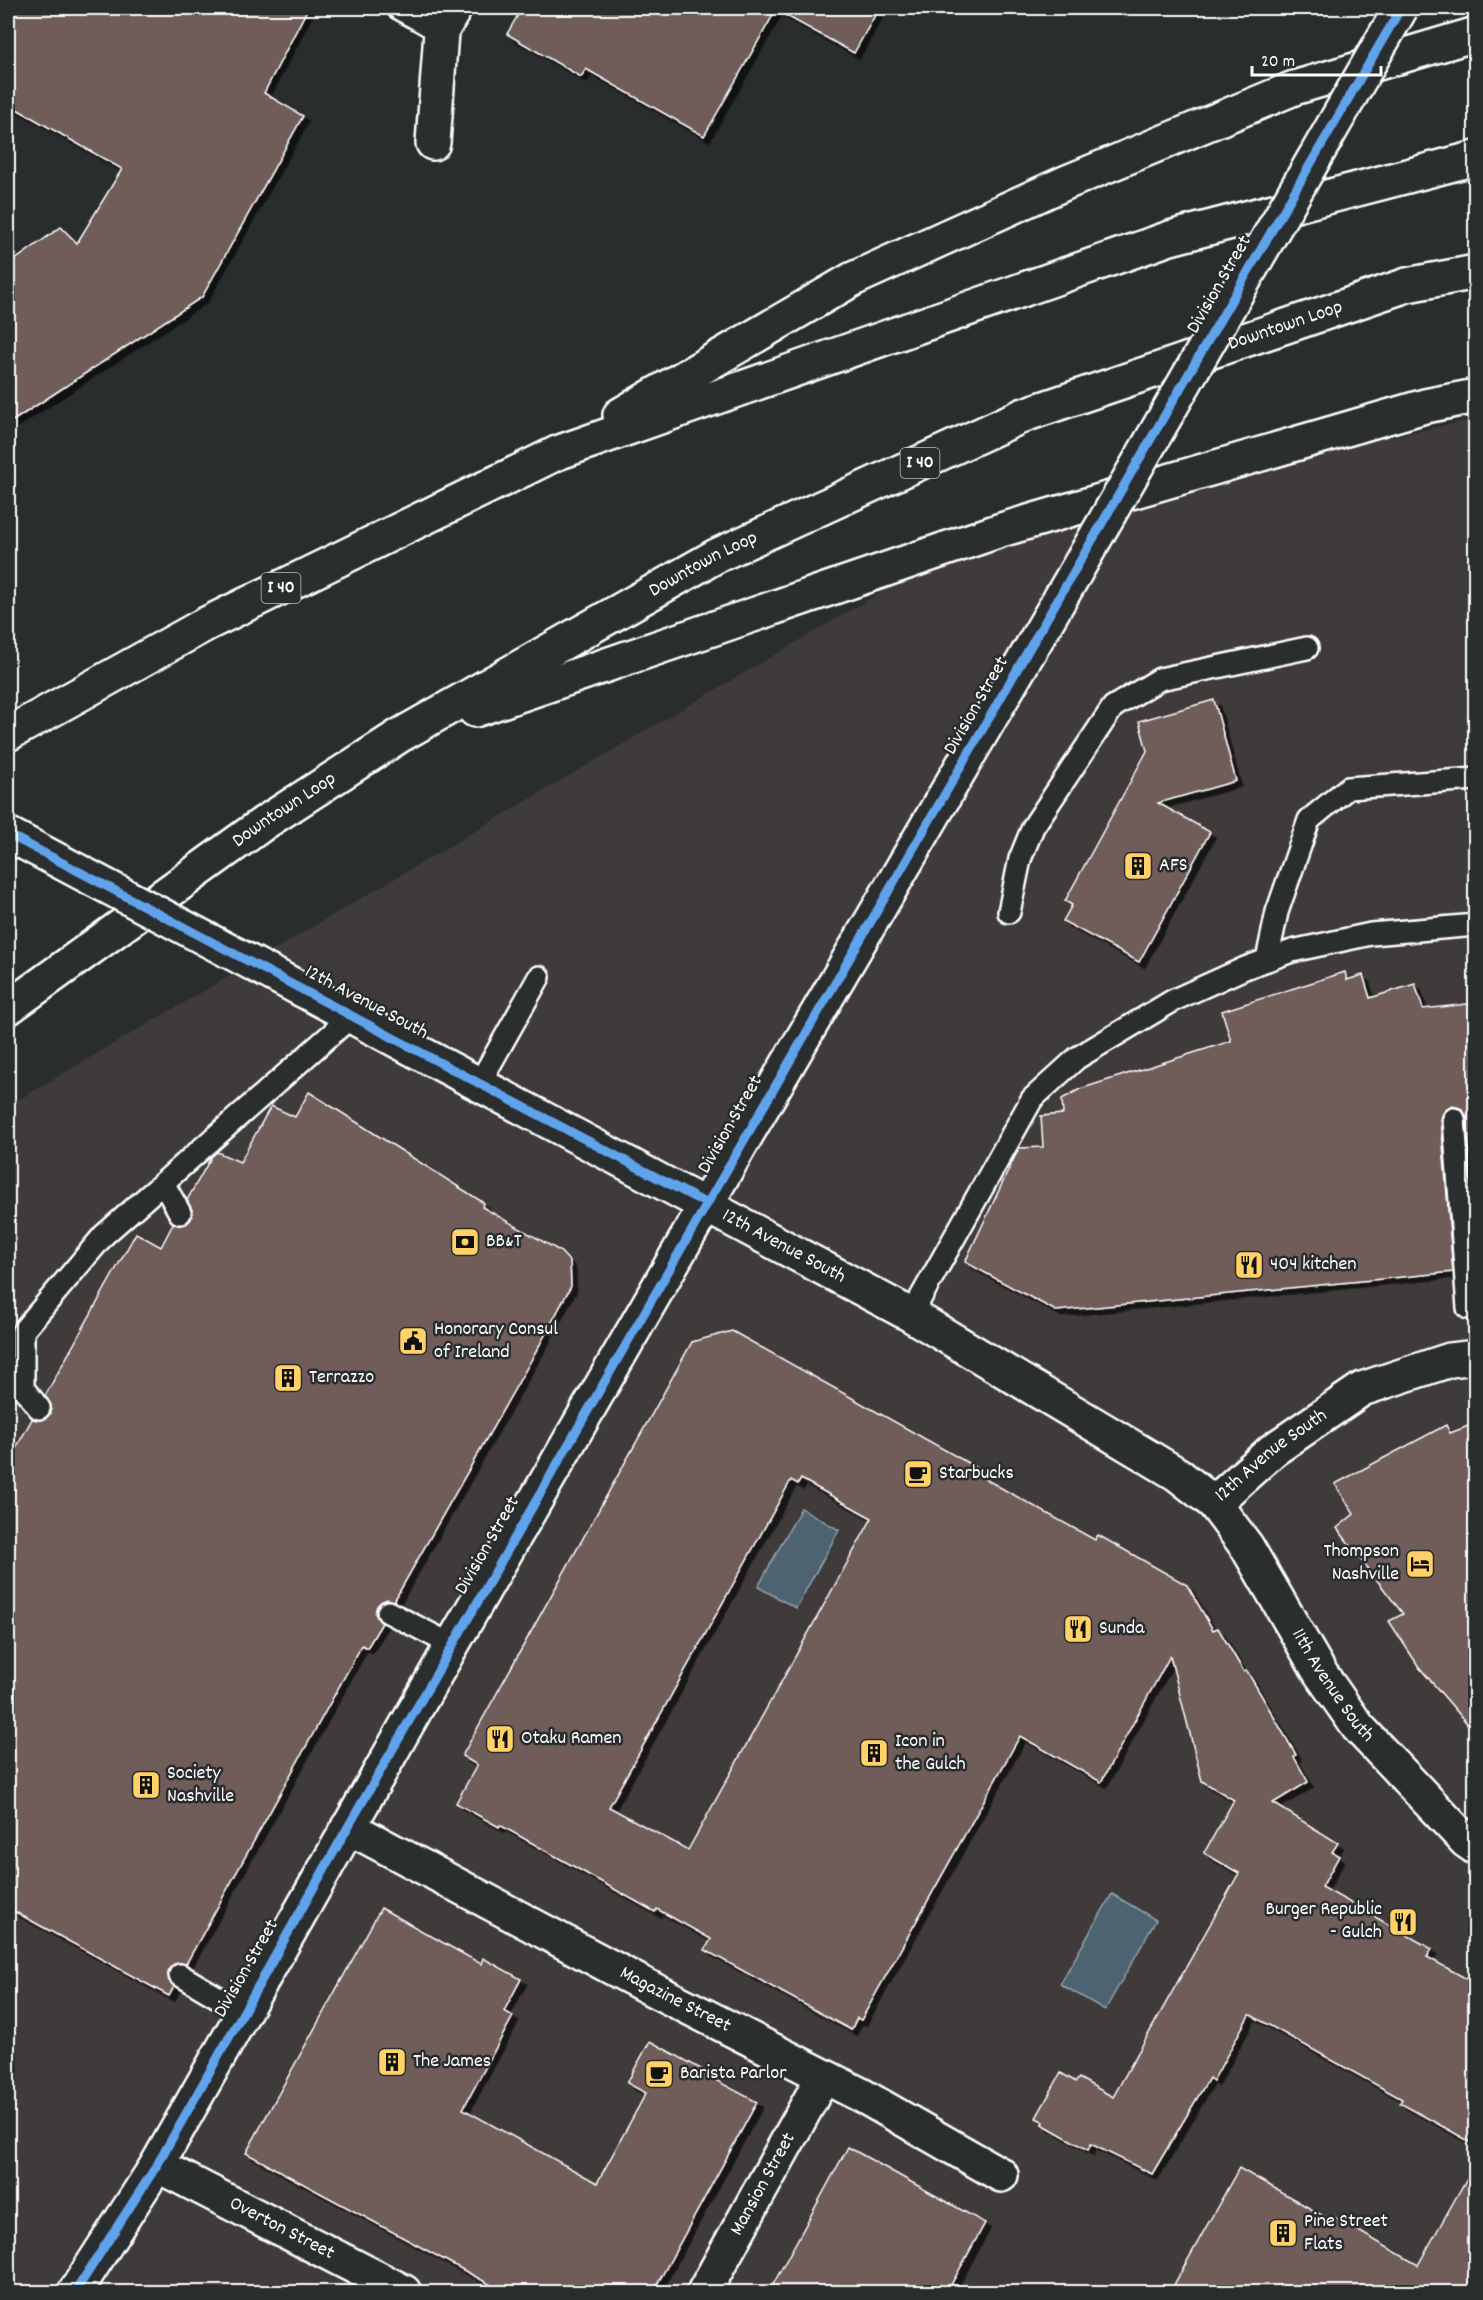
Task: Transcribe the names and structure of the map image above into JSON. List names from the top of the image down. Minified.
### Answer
{"streets":{"main road":["Division Street","Downtown Loop","I 40","12th Avenue South","11th Avenue South","Magazine Street","Mansion Street","Overton Street"]},"crossings":[["Division Street","12th Avenue South"],["Division Street","Magazine Street"],["Division Street","Overton Street"],["12th Avenue South","11th Avenue South"],["Magazine Street","Mansion Street"]],"places":{"building":["AFS","Terrazzo","Icon in the Gulch","Society Nashville","The James","Pine Street Flats"],"bank":["BB&T"],"restaurant":["404 kitchen","Sunda","Otaku Ramen","Burger Republic - Gulch"],"public building":["Honorary Consul of Ireland"],"cafe":["Starbucks","Barista Parlor"],"hotel":["Thompson Nashville"]},"scale_bar":"20 m"}
